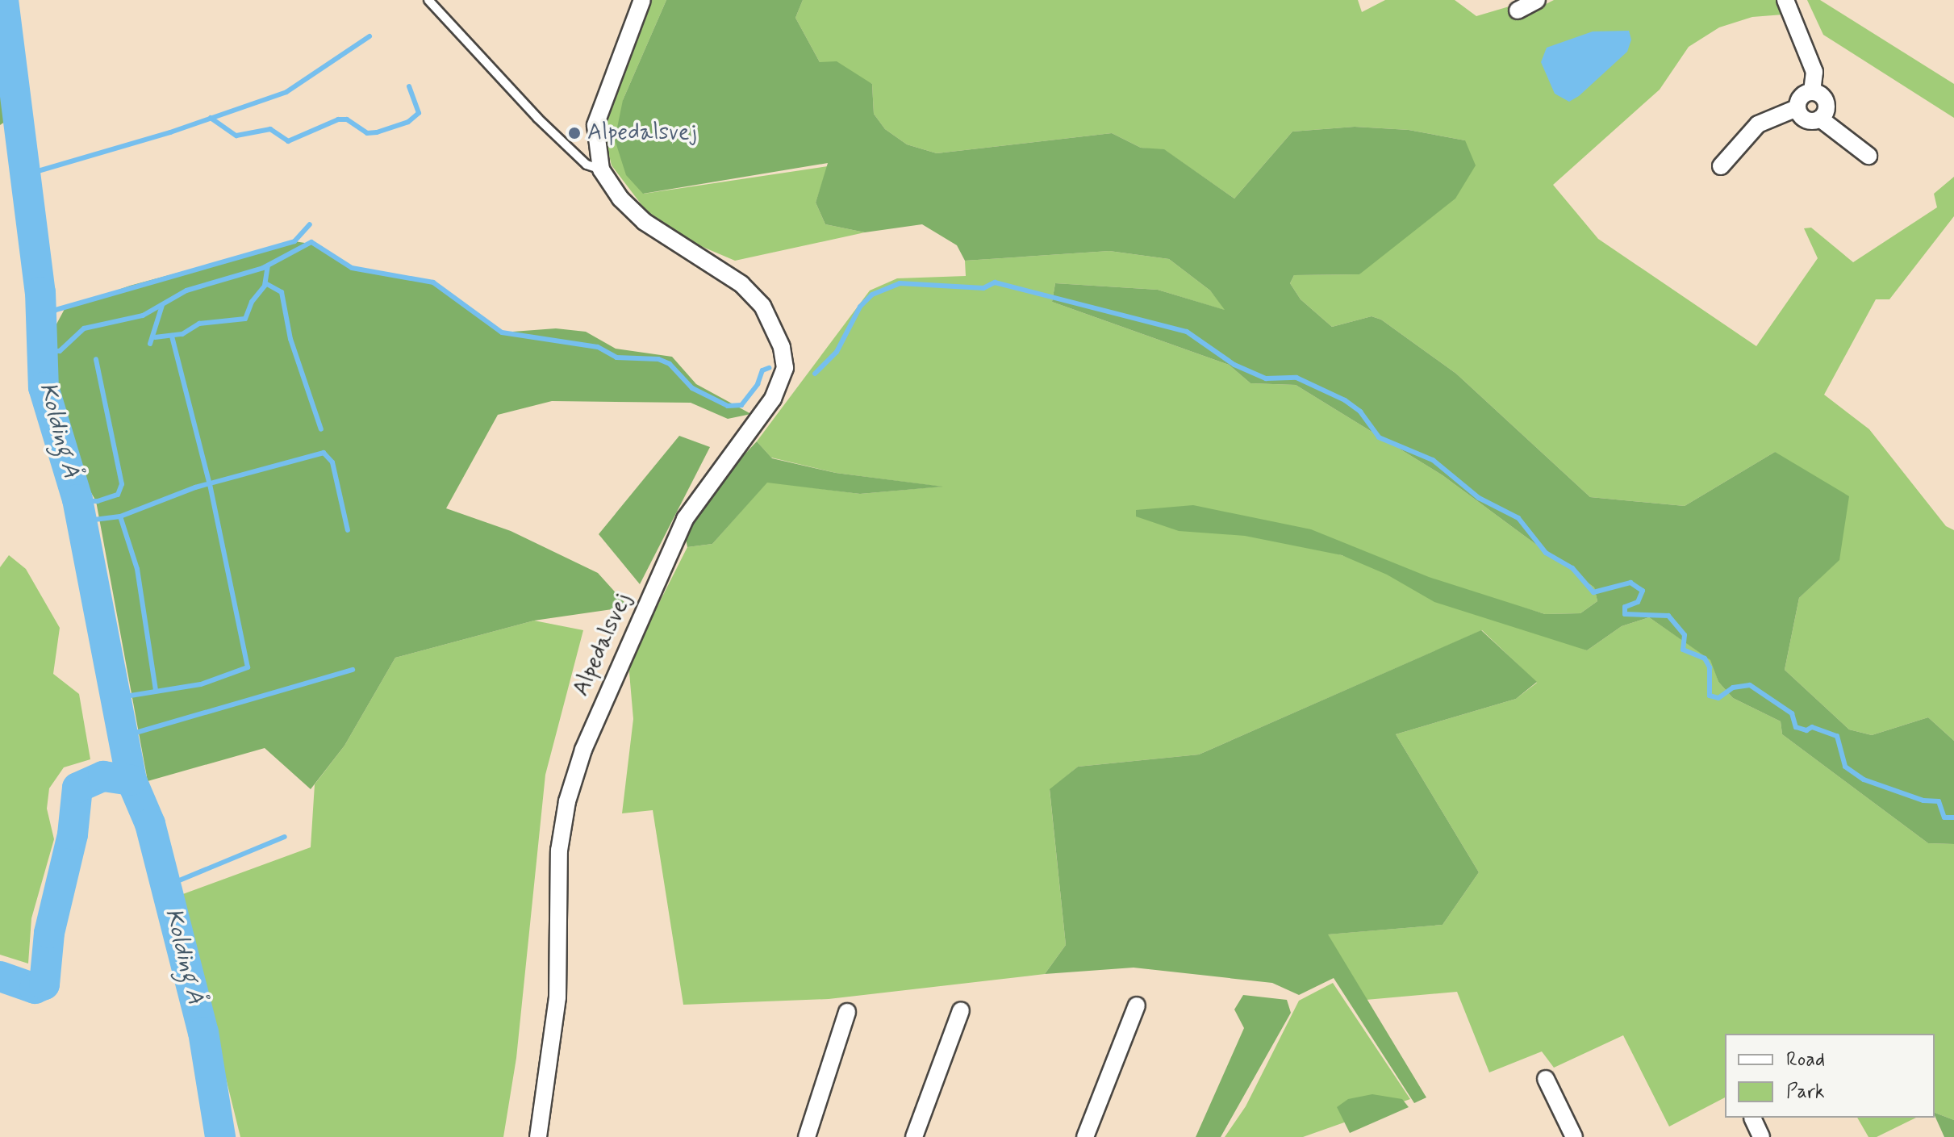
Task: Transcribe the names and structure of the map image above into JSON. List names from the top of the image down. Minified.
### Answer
{"streets":{"street":["Alpedalsvej"]},"water":["Kolding Å"],"places":["Alpedalsvej"],"legend":["Road","Park"]}
